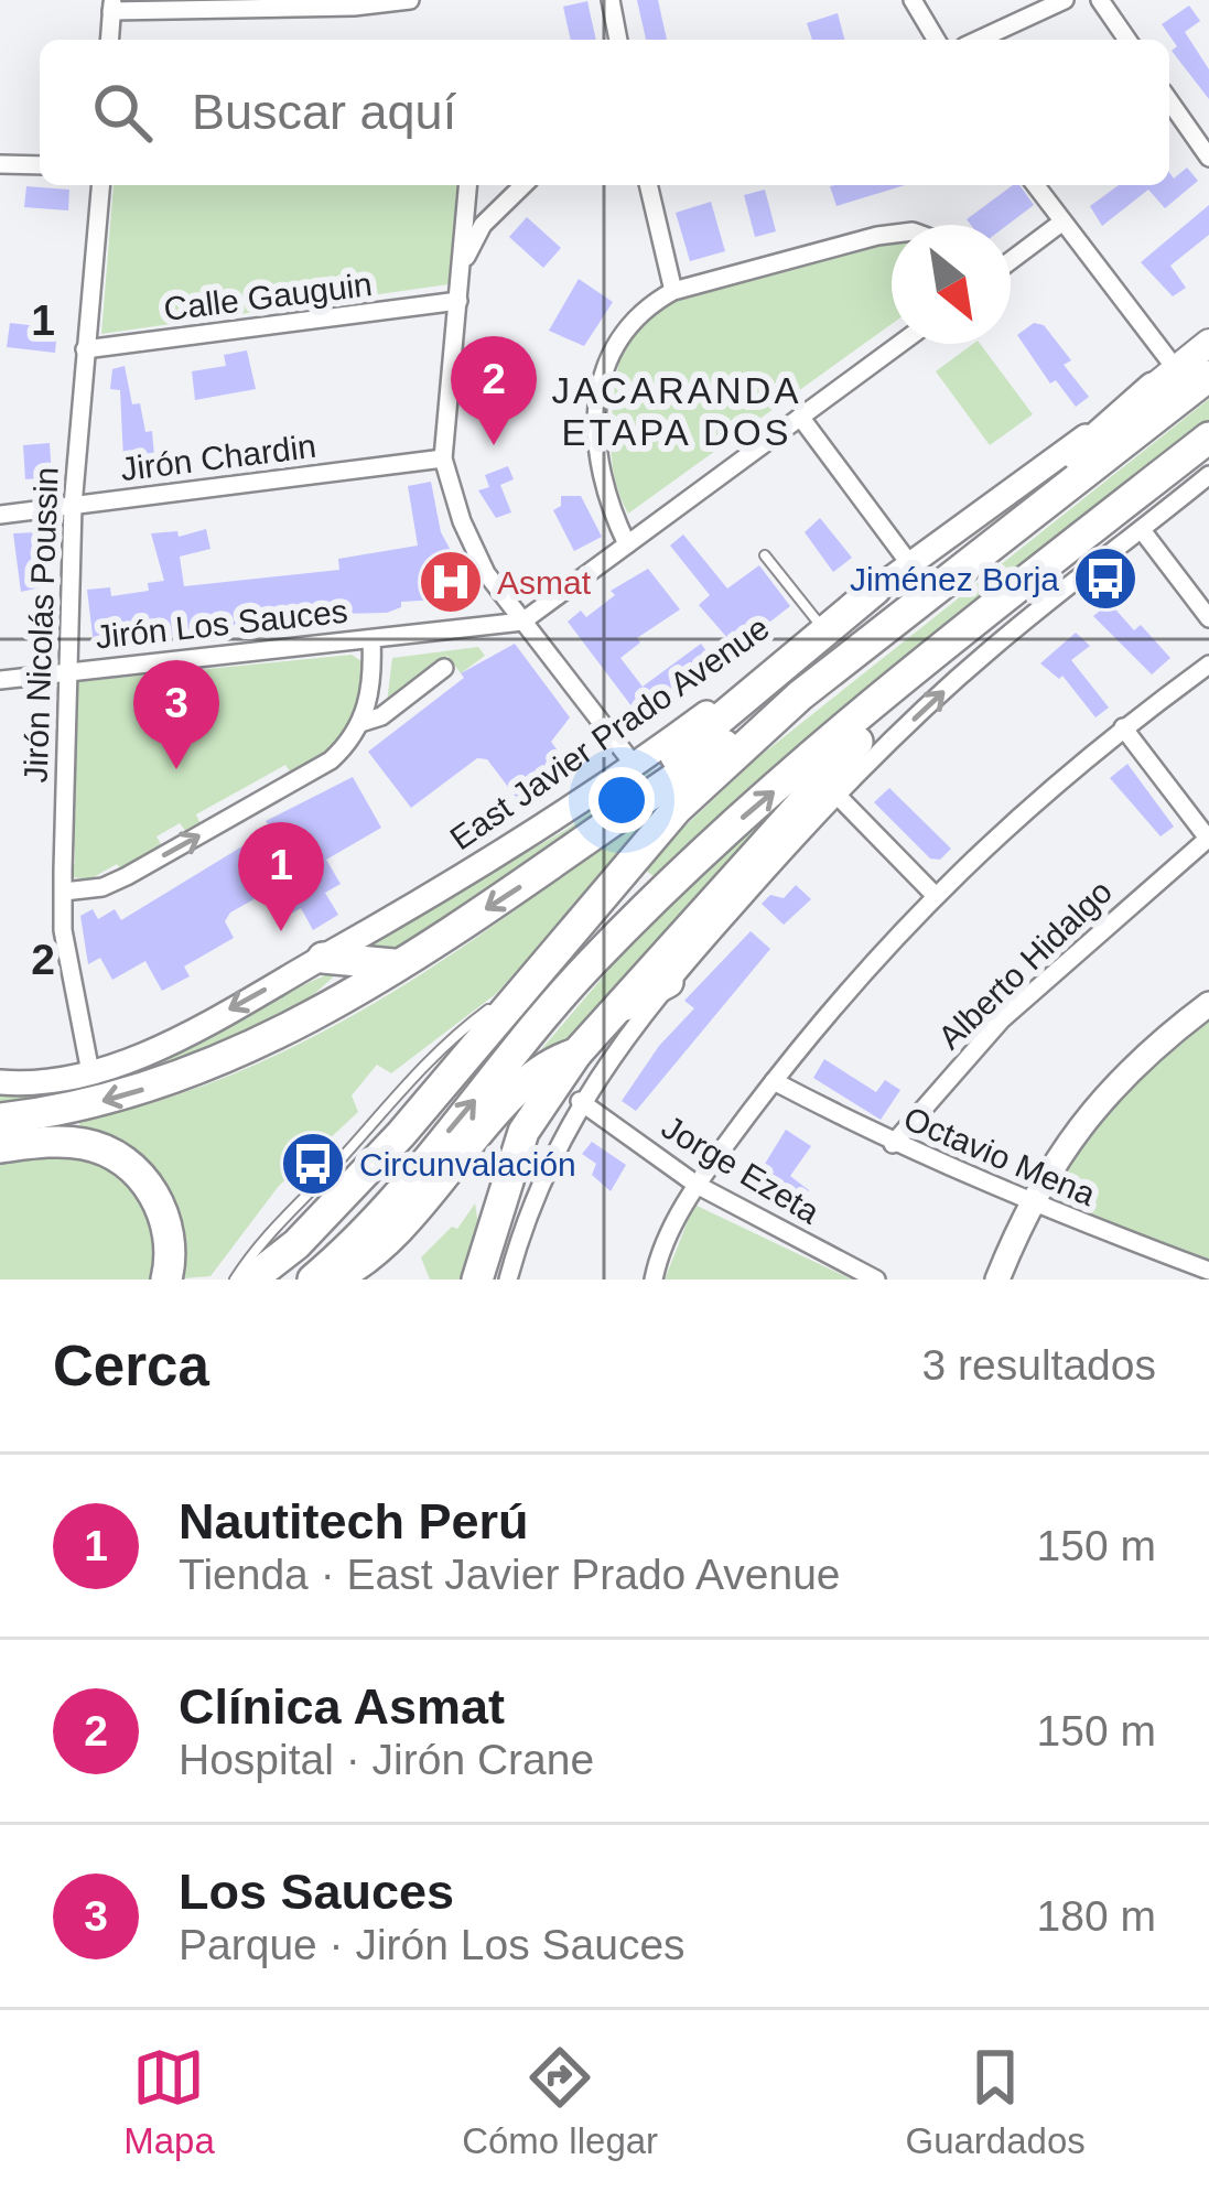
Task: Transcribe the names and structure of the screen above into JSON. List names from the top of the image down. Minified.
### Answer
{"streets":{"main road":["East Javier Prado Avenue"],"street":["Calle Gauguin","Jirón Chardin","Jirón Los Sauces","Jirón Nicolás Poussin","Alberto Hidalgo","Octavio Mena","Jorge Ezeta"]},"crossings":[["Calle Gauguin","Jirón Nicolás Poussin"],["Jirón Chardin","Jirón Nicolás Poussin"],["Jirón Los Sauces","Jirón Nicolás Poussin"],["Jirón Nicolás Poussin","East Javier Prado Avenue"],["Alberto Hidalgo","Octavio Mena"]],"districts":["JACARANDA ETAPA DOS"],"places":{"bus stop":["Jiménez Borja","Circunvalación"],"hospital":["Asmat"]},"north":"bottom right","page":{"search":"Buscar aquí","pins":["2","3","1"],"heading":["Cerca","3 resultados"],"list":[{"mark":"1","name":"Nautitech Perú","note":"Tienda · East Javier Prado Avenue","value":"150 m"},{"mark":"2","name":"Clínica Asmat","note":"Hospital · Jirón Crane","value":"150 m"},{"mark":"3","name":"Los Sauces","note":"Parque · Jirón Los Sauces","value":"180 m"}],"nav":["Mapa","Cómo llegar","Guardados"]},"grid":{"rows":["1","2"]}}
